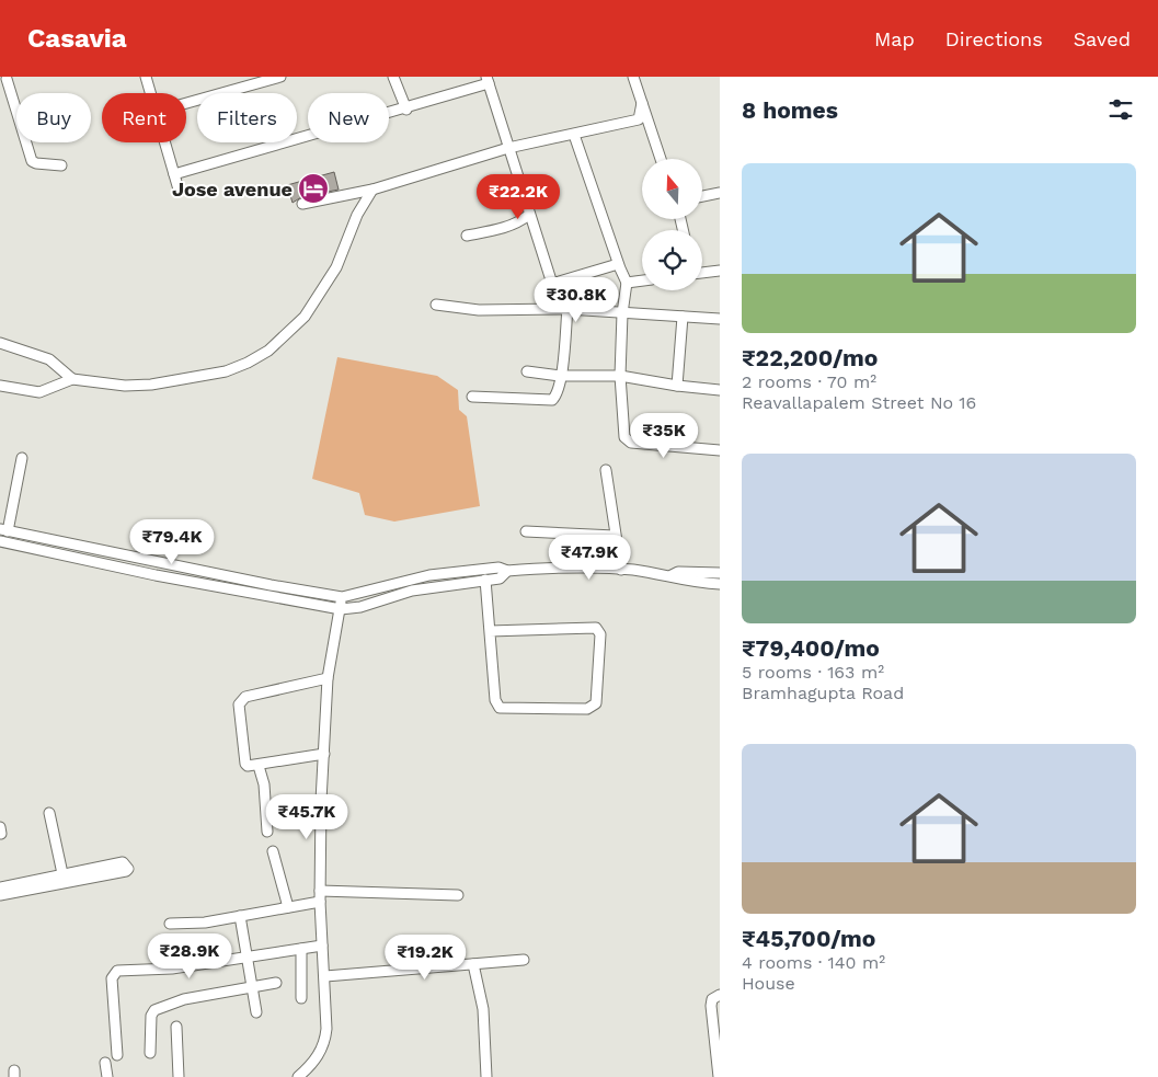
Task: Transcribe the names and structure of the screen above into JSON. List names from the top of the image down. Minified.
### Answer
{"places":{"hotel":["Jose avenue"]},"north":"top","page":{"header":"Casavia","nav":["Map","Directions","Saved"],"heading":"8 homes","chip":["Buy","Rent","Filters","New"],"list":[{"name":"₹22,200/mo","note":"2 rooms · 70 m² · Reavallapalem Street No 16"},{"name":"₹79,400/mo","note":"5 rooms · 163 m² · Bramhagupta Road"},{"name":"₹45,700/mo","note":"4 rooms · 140 m² · House"}],"price":["₹22.2K","₹30.8K","₹35K","₹79.4K","₹47.9K","₹45.7K","₹28.9K","₹19.2K"]}}
